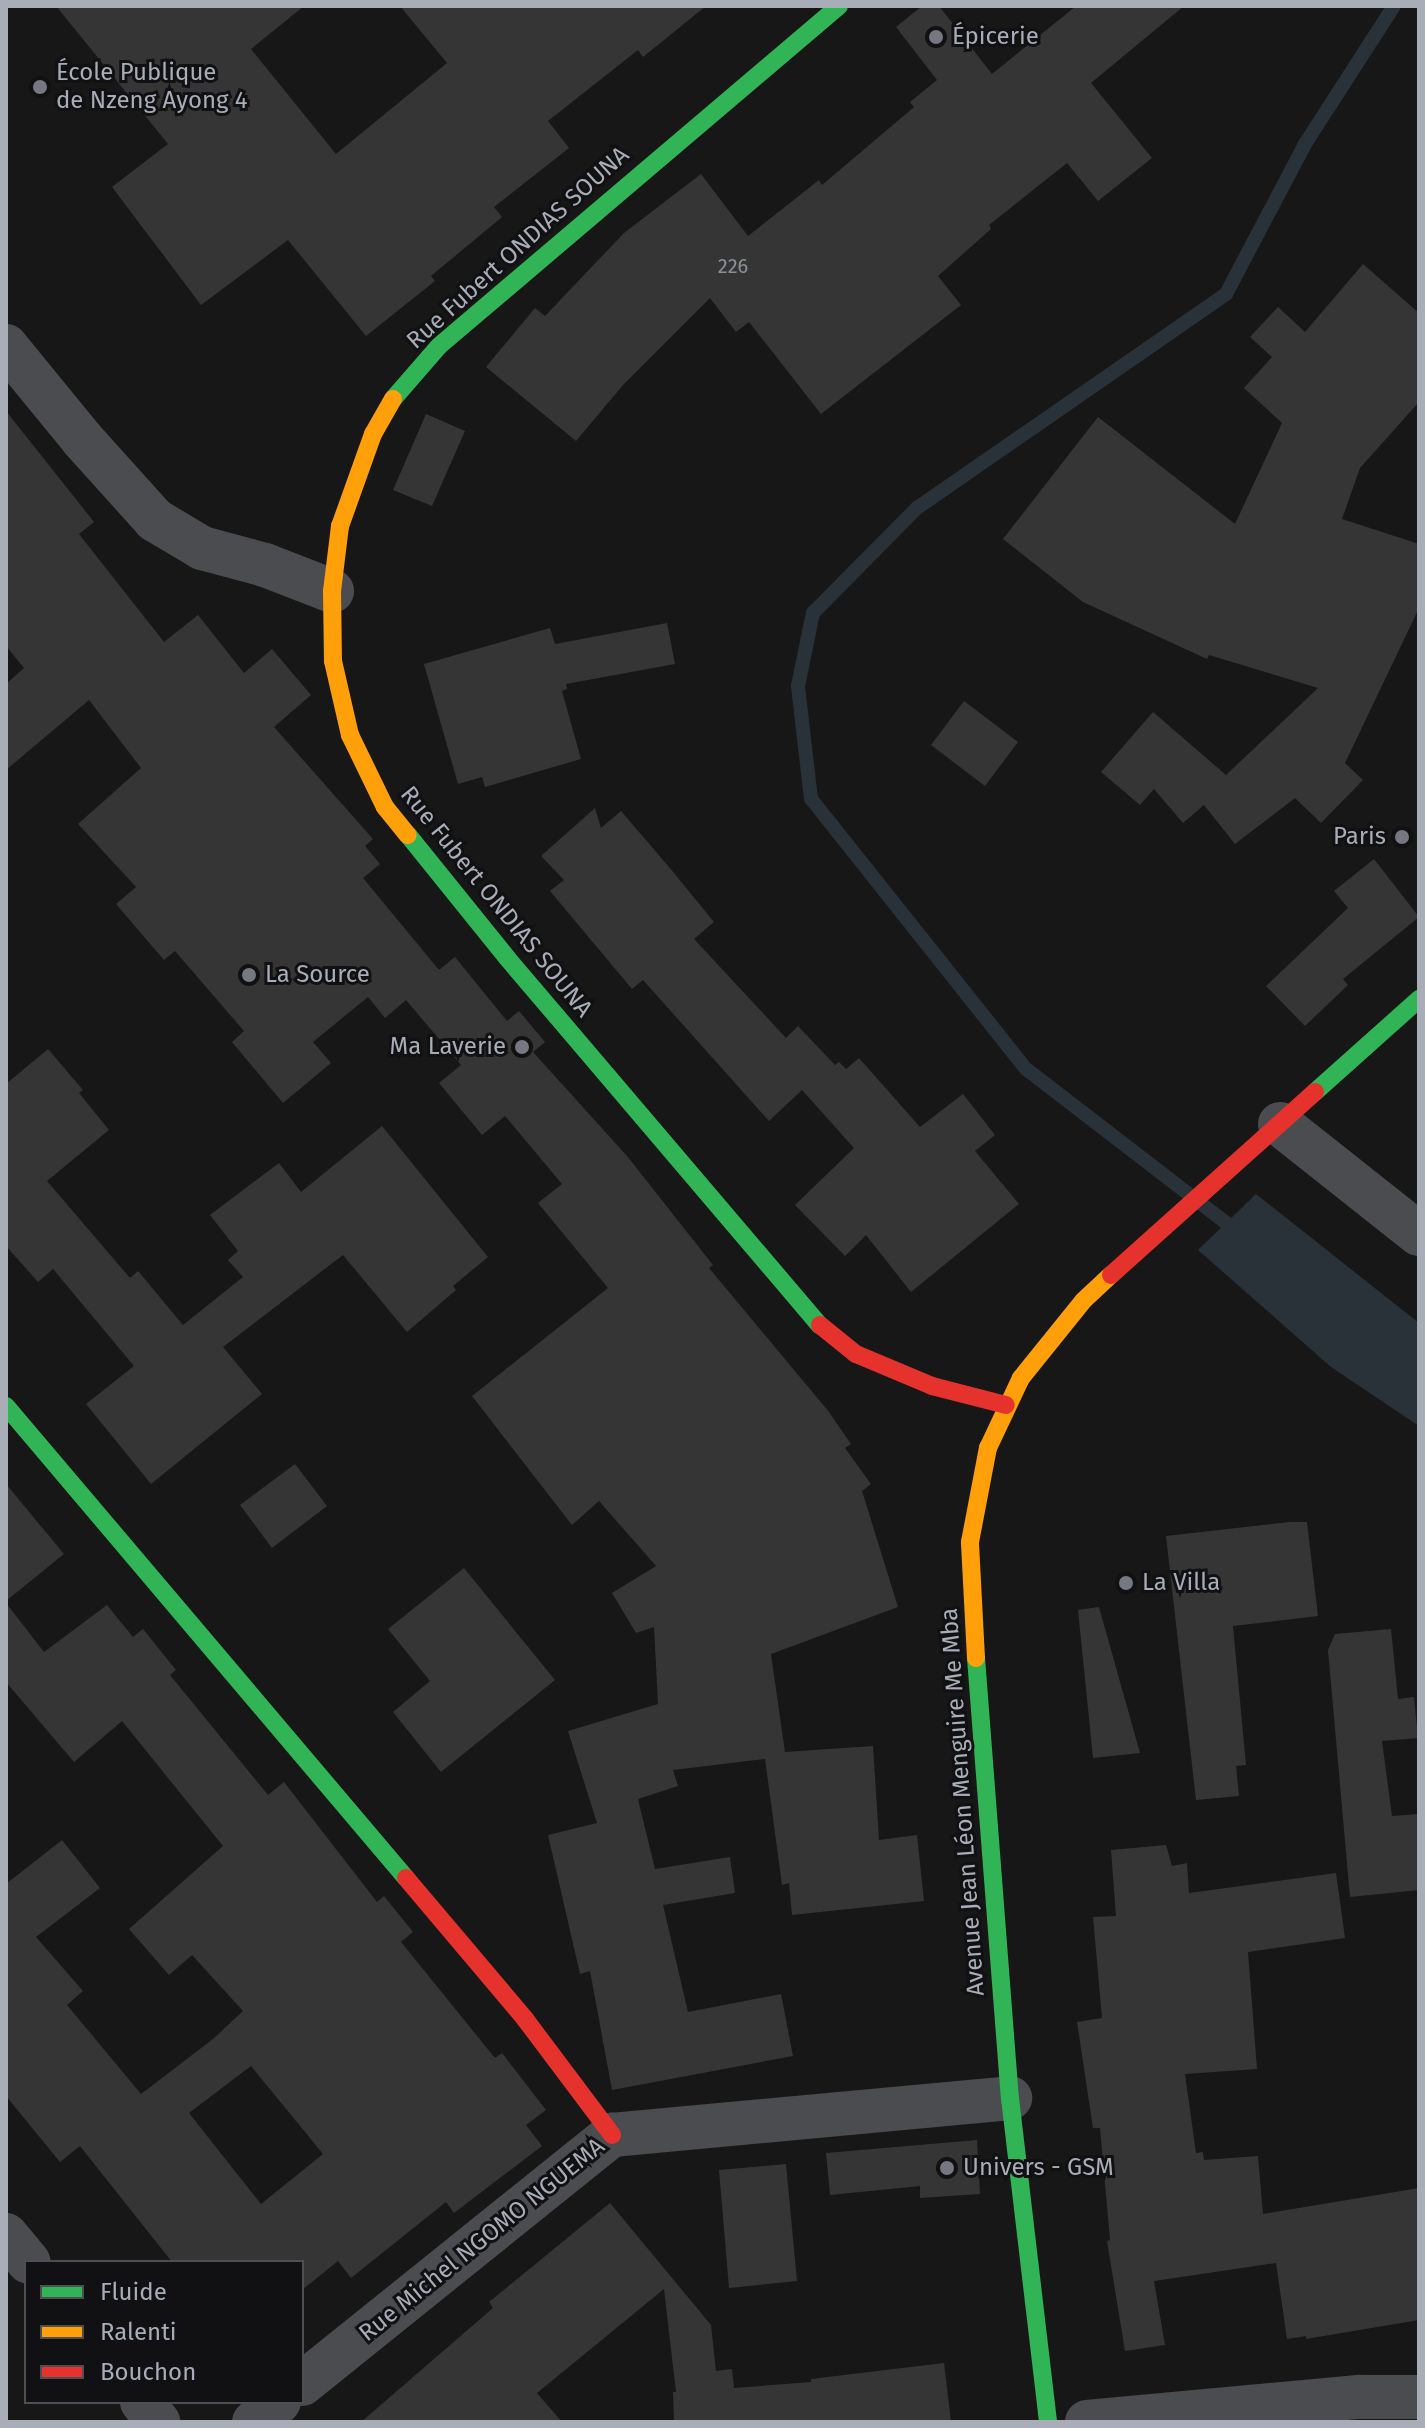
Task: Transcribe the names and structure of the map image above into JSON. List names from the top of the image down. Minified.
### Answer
{"streets":{"street":["Rue Fubert ONDIAS SOUNA","Avenue Jean Léon Menguire Me Mba","Rue Michel NGOMO NGUEMA"]},"crossings":[["Rue Fubert ONDIAS SOUNA","Avenue Jean Léon Menguire Me Mba"],["Avenue Jean Léon Menguire Me Mba","Rue Michel NGOMO NGUEMA"]],"places":["Épicerie","École Publique de Nzeng Ayong 4","Paris","La Source","Ma Laverie","La Villa","Univers - GSM"],"house_numbers":["226"],"legend":["Fluide","Ralenti","Bouchon"]}
